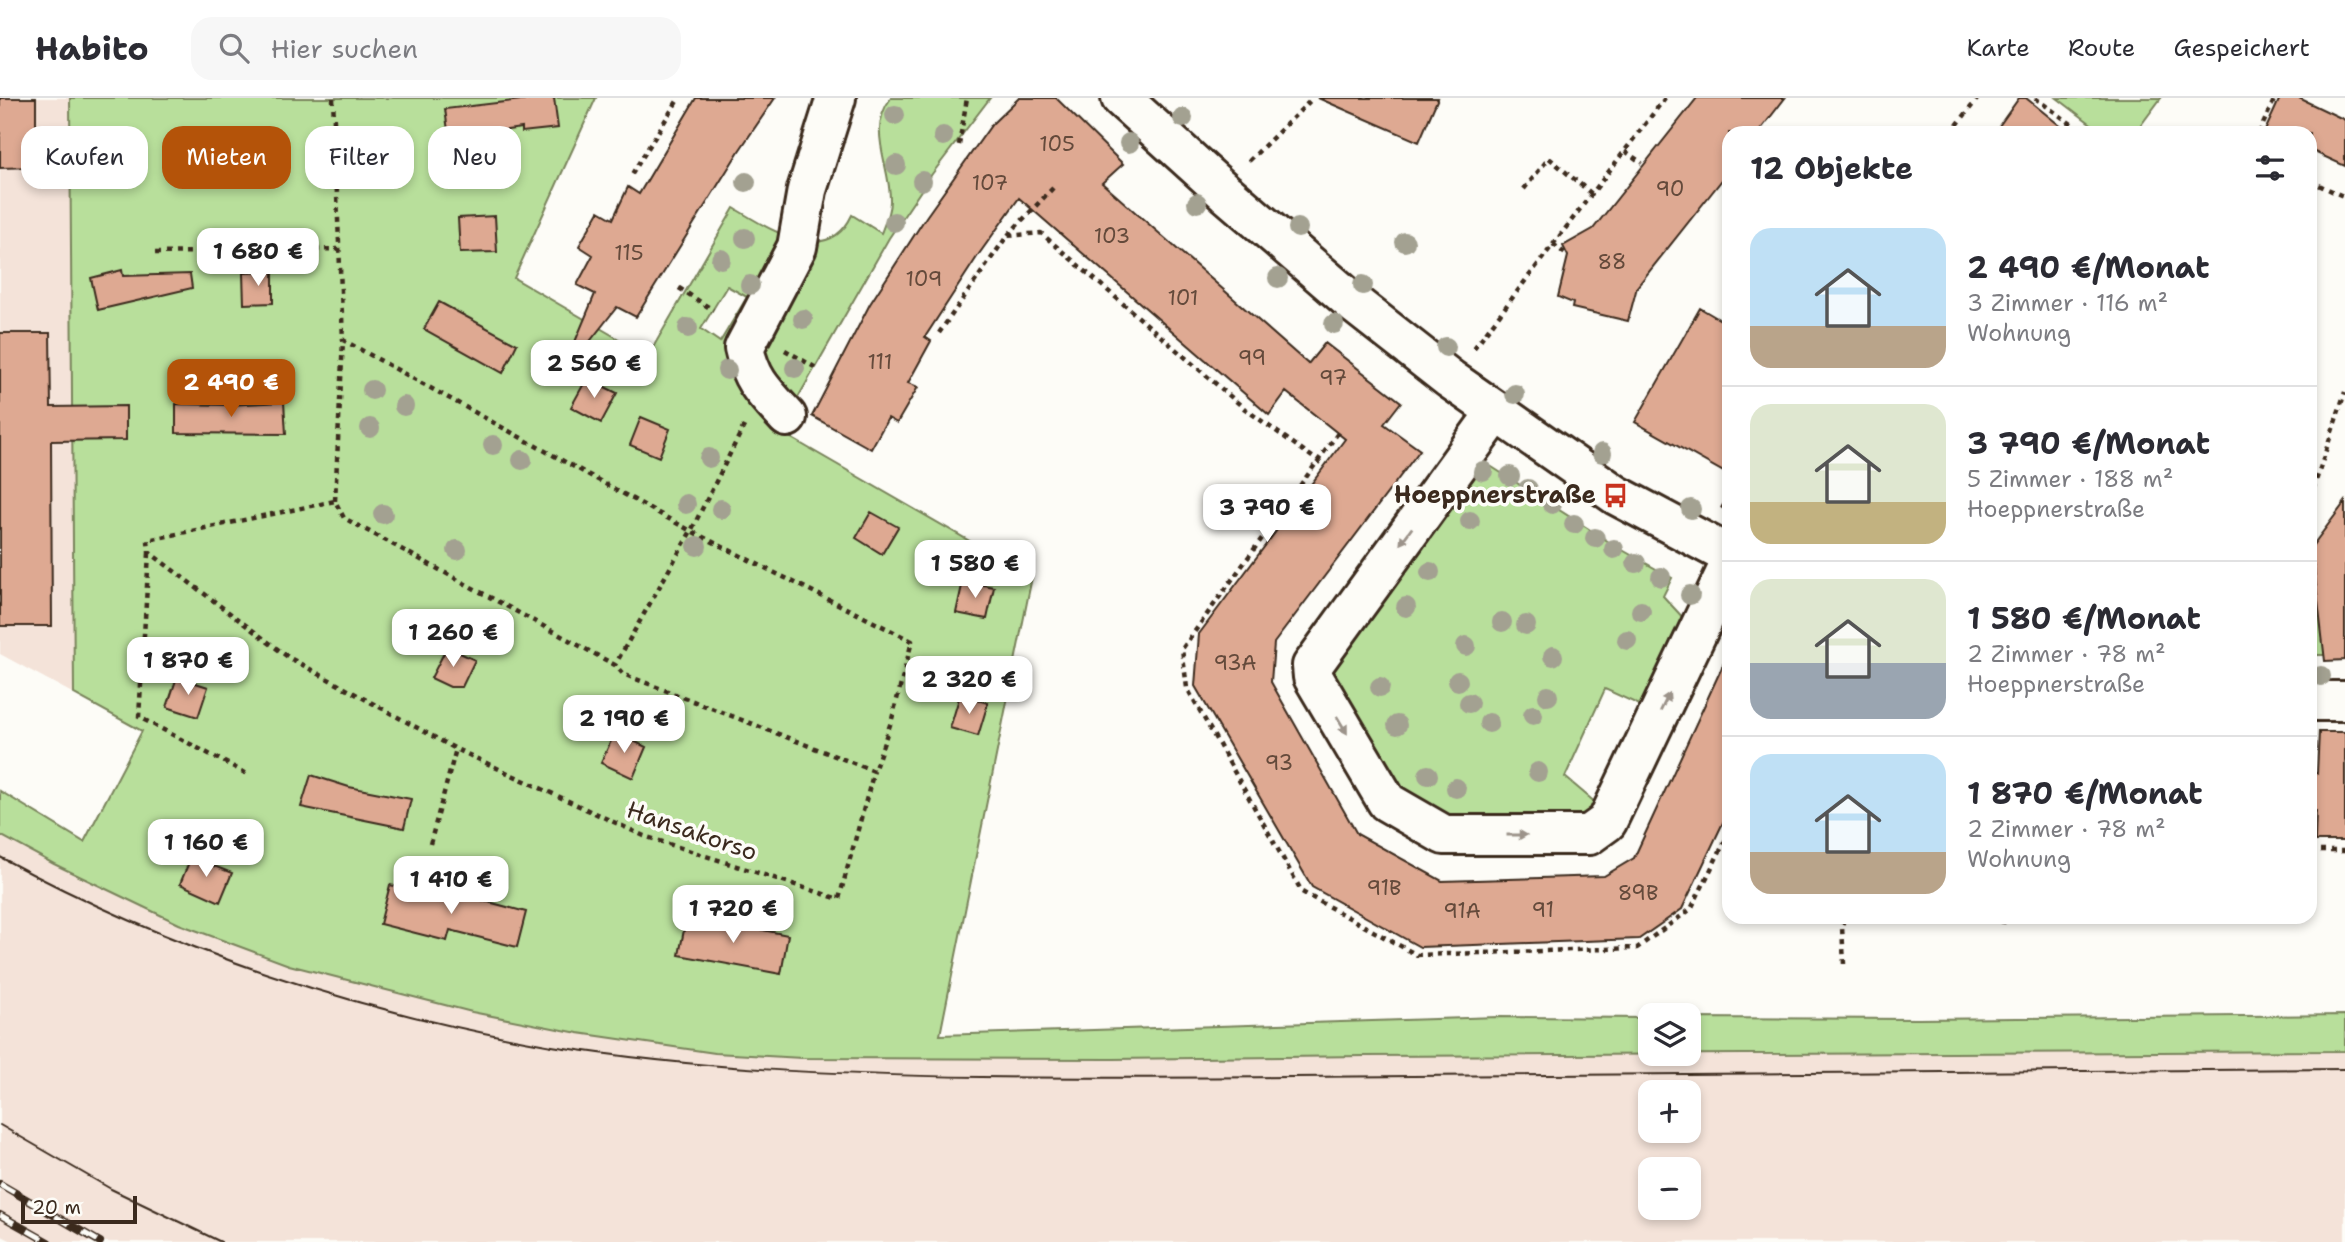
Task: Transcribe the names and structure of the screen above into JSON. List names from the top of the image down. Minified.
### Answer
{"streets":{"path":["Hansakorso"]},"places":{"bus stop":["Hoeppnerstraße"]},"house_numbers":["105","107","90","103","115","88","109","101","99","111","97","93A","93","91B","89B","91","91A"],"scale_bar":"20 m","page":{"header":"Habito","search":"Hier suchen","nav":["Karte","Route","Gespeichert"],"chip":["Kaufen","Mieten","Filter","Neu"],"heading":"12 Objekte","list":[{"name":"2 490 €/Monat","note":"3 Zimmer · 116 m² · Wohnung"},{"name":"3 790 €/Monat","note":"5 Zimmer · 188 m² · Hoeppnerstraße"},{"name":"1 580 €/Monat","note":"2 Zimmer · 78 m² · Hoeppnerstraße"},{"name":"1 870 €/Monat","note":"2 Zimmer · 78 m² · Wohnung"}],"price":["1 680 €","2 560 €","2 490 €","3 790 €","1 580 €","1 260 €","1 870 €","2 320 €","2 190 €","1 160 €","1 410 €","1 720 €"],"map_buttons":["+","−"],"scale":"20 m"}}
